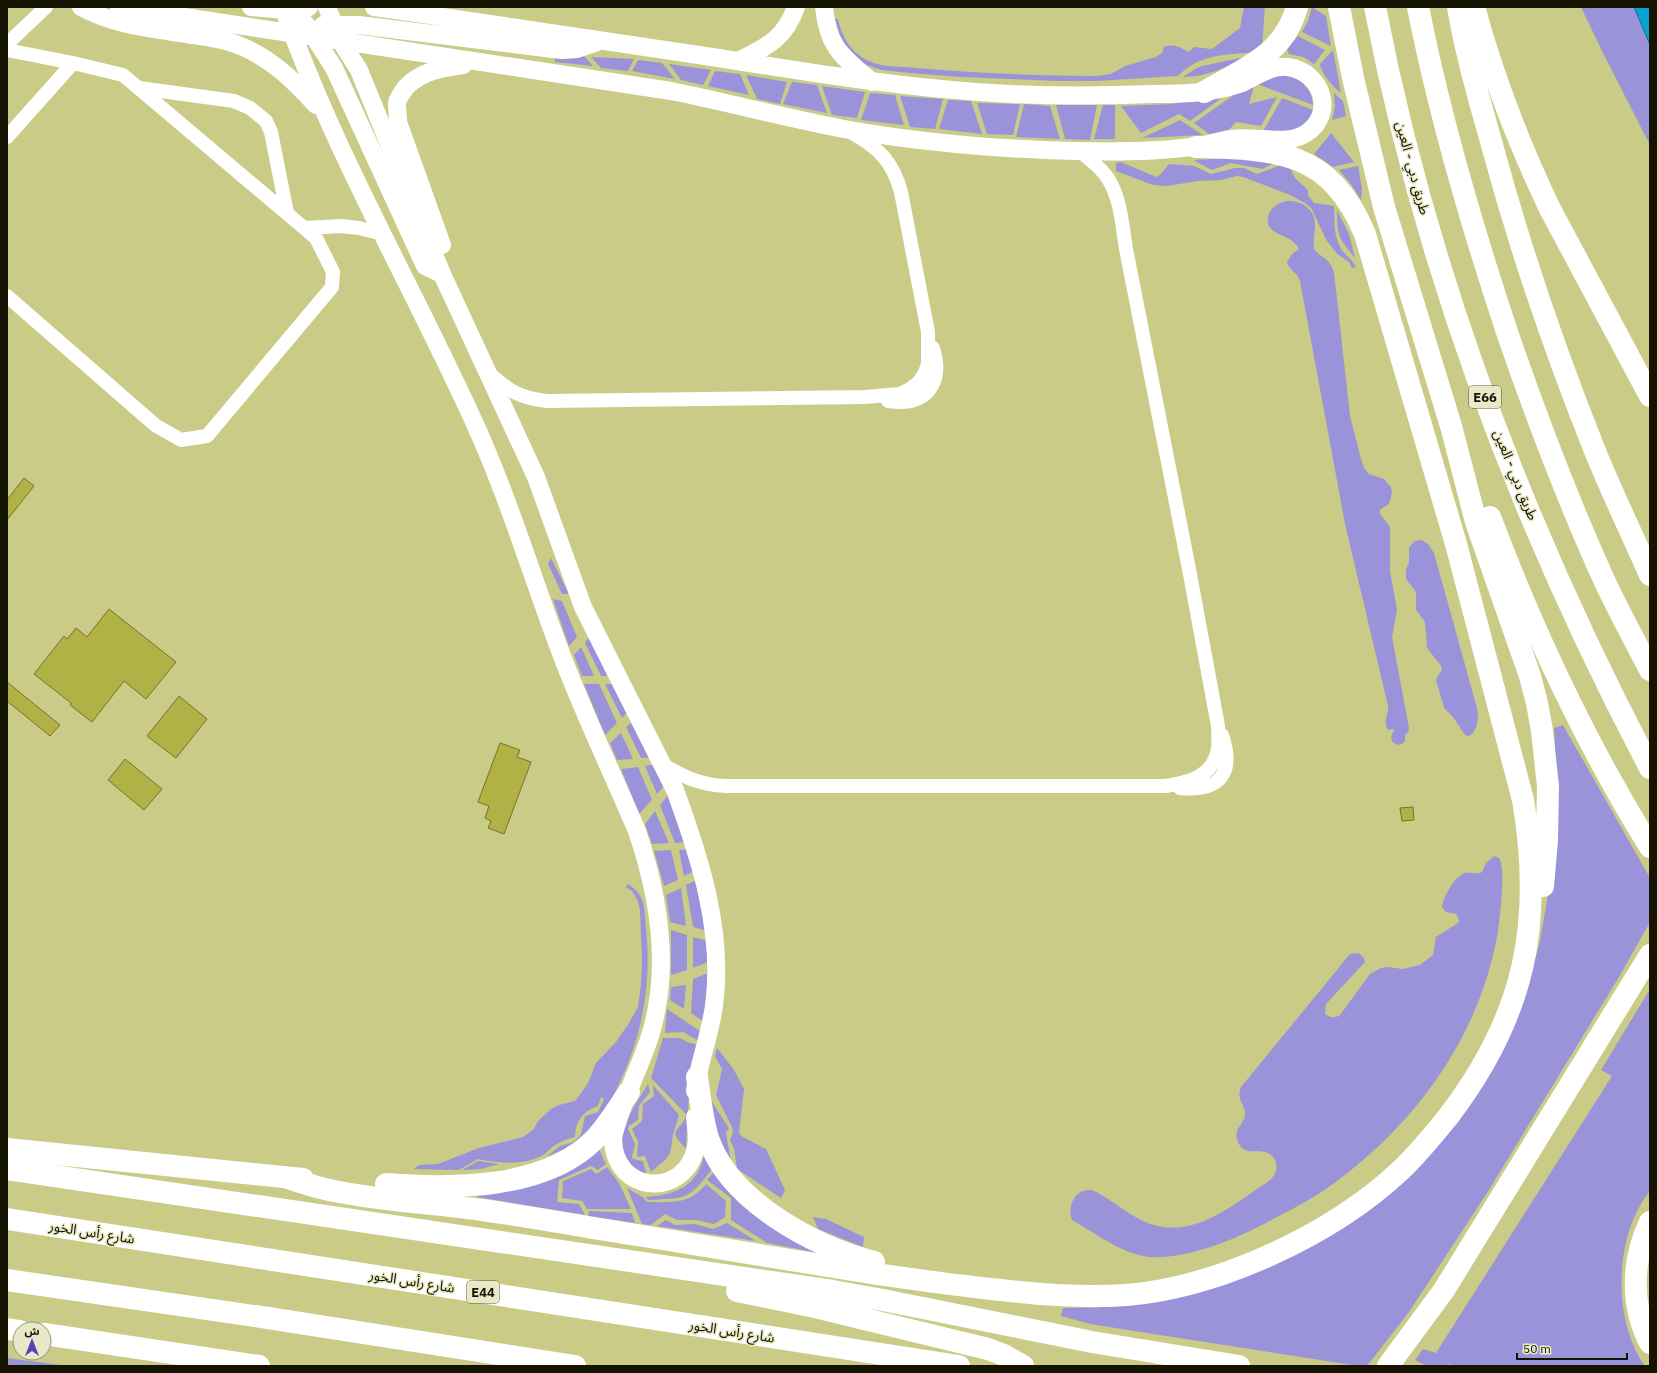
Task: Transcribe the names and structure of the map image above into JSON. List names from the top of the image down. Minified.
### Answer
{"streets":{"highway":["طريق دبي - العين","E66","شارع رأس الخور","E44"]},"scale_bar":"50 m","north":"top"}
